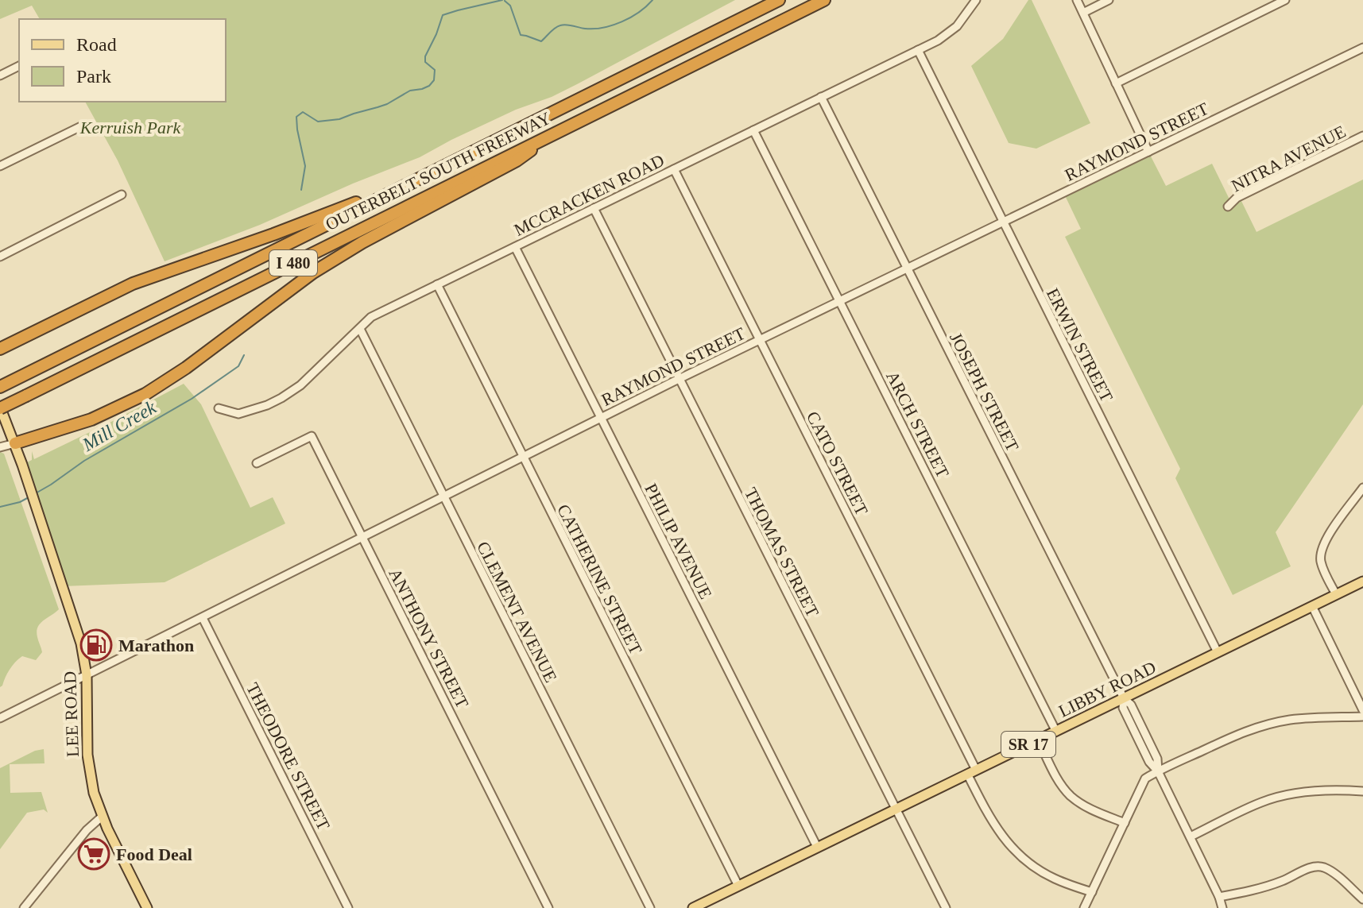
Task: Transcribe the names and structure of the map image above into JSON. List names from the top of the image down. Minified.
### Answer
{"streets":{"highway":["OUTERBELT SOUTH FREEWAY","I 480"],"main road":["LIBBY ROAD","LEE ROAD","SR 17"],"street":["RAYMOND STREET","NITRA AVENUE","MCCRACKEN ROAD","ERWIN STREET","JOSEPH STREET","ARCH STREET","CATO STREET","PHILIP AVENUE","THOMAS STREET","CATHERINE STREET","CLEMENT AVENUE","ANTHONY STREET","THEODORE STREET"]},"crossings":[["RAYMOND STREET","ERWIN STREET"],["RAYMOND STREET","JOSEPH STREET"],["RAYMOND STREET","ARCH STREET"],["RAYMOND STREET","CATO STREET"],["RAYMOND STREET","PHILIP AVENUE"],["RAYMOND STREET","THOMAS STREET"],["RAYMOND STREET","CATHERINE STREET"],["RAYMOND STREET","CLEMENT AVENUE"],["RAYMOND STREET","ANTHONY STREET"],["RAYMOND STREET","LEE ROAD"],["RAYMOND STREET","THEODORE STREET"],["OUTERBELT SOUTH FREEWAY","LEE ROAD"],["MCCRACKEN ROAD","ERWIN STREET"],["MCCRACKEN ROAD","JOSEPH STREET"],["MCCRACKEN ROAD","ARCH STREET"],["MCCRACKEN ROAD","CATO STREET"],["MCCRACKEN ROAD","PHILIP AVENUE"],["MCCRACKEN ROAD","THOMAS STREET"],["MCCRACKEN ROAD","CATHERINE STREET"],["MCCRACKEN ROAD","CLEMENT AVENUE"],["ERWIN STREET","LIBBY ROAD"],["JOSEPH STREET","LIBBY ROAD"],["ARCH STREET","LIBBY ROAD"],["CATO STREET","LIBBY ROAD"],["PHILIP AVENUE","LIBBY ROAD"],["THOMAS STREET","LIBBY ROAD"],["CATHERINE STREET","LIBBY ROAD"]],"water":["Mill Creek"],"parks":["Kerruish Park"],"places":{"fuel station":["Marathon"],"supermarket":["Food Deal"]},"legend":["Road","Park"]}
